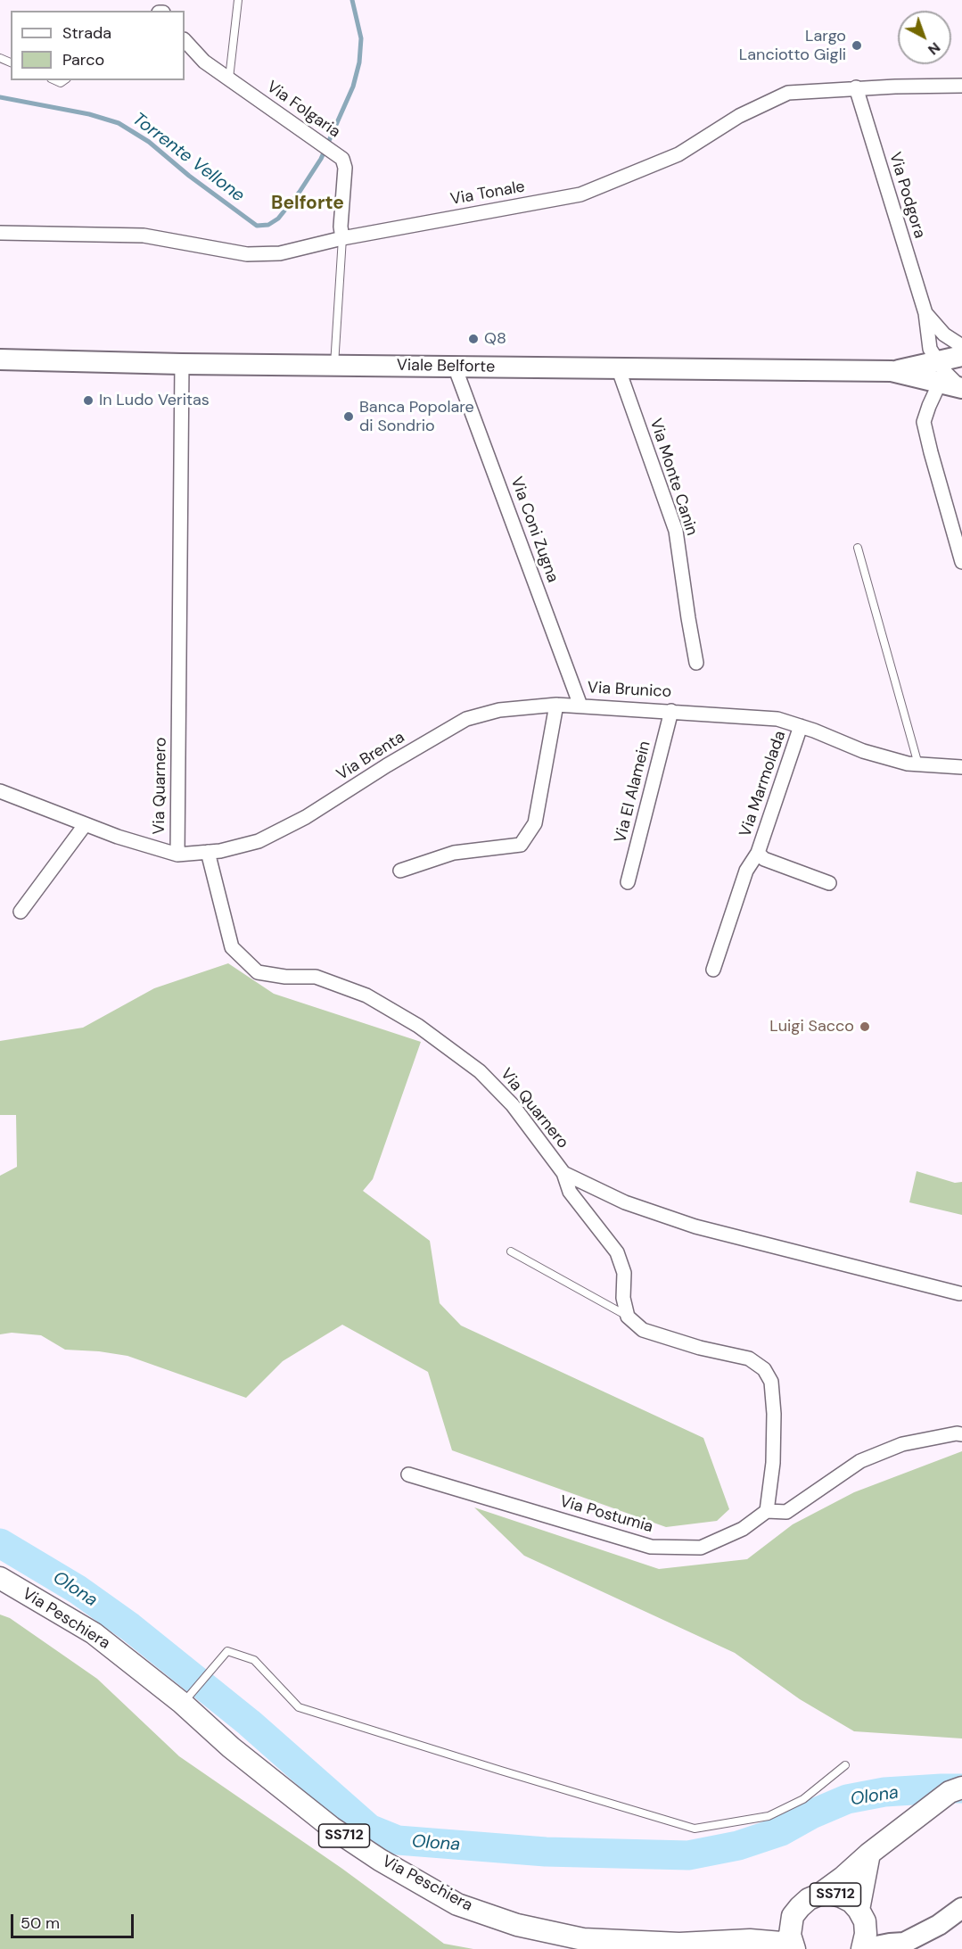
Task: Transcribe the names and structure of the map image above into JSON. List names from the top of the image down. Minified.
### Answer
{"streets":{"main road":["Viale Belforte","Via Peschiera","SS712"],"street":["Via Folgaria","Via Tonale","Via Podgora","Via Monte Canin","Via Coni Zugna","Via Brunico","Via Brenta","Via Marmolada","Via Quarnero","Via El Alamein","Via Postumia"]},"crossings":[["Via Folgaria","Via Tonale"],["Via Folgaria","Viale Belforte"],["Via Tonale","Via Podgora"],["Via Podgora","Viale Belforte"],["Viale Belforte","Via Monte Canin"],["Viale Belforte","Via Coni Zugna"],["Viale Belforte","Via Quarnero"],["Via Coni Zugna","Via Brunico"],["Via Brunico","Via Brenta"],["Via Brunico","Via Marmolada"],["Via Brunico","Via El Alamein"],["Via Brenta","Via Quarnero"],["Via Peschiera","SS712"]],"districts":["Belforte"],"water":["Torrente Vellone","Olona"],"places":["Largo Lanciotto Gigli","Q8","In Ludo Veritas","Banca Popolare di Sondrio","Luigi Sacco"],"legend":["Strada","Parco"],"scale_bar":"50 m","north":"bottom right"}
